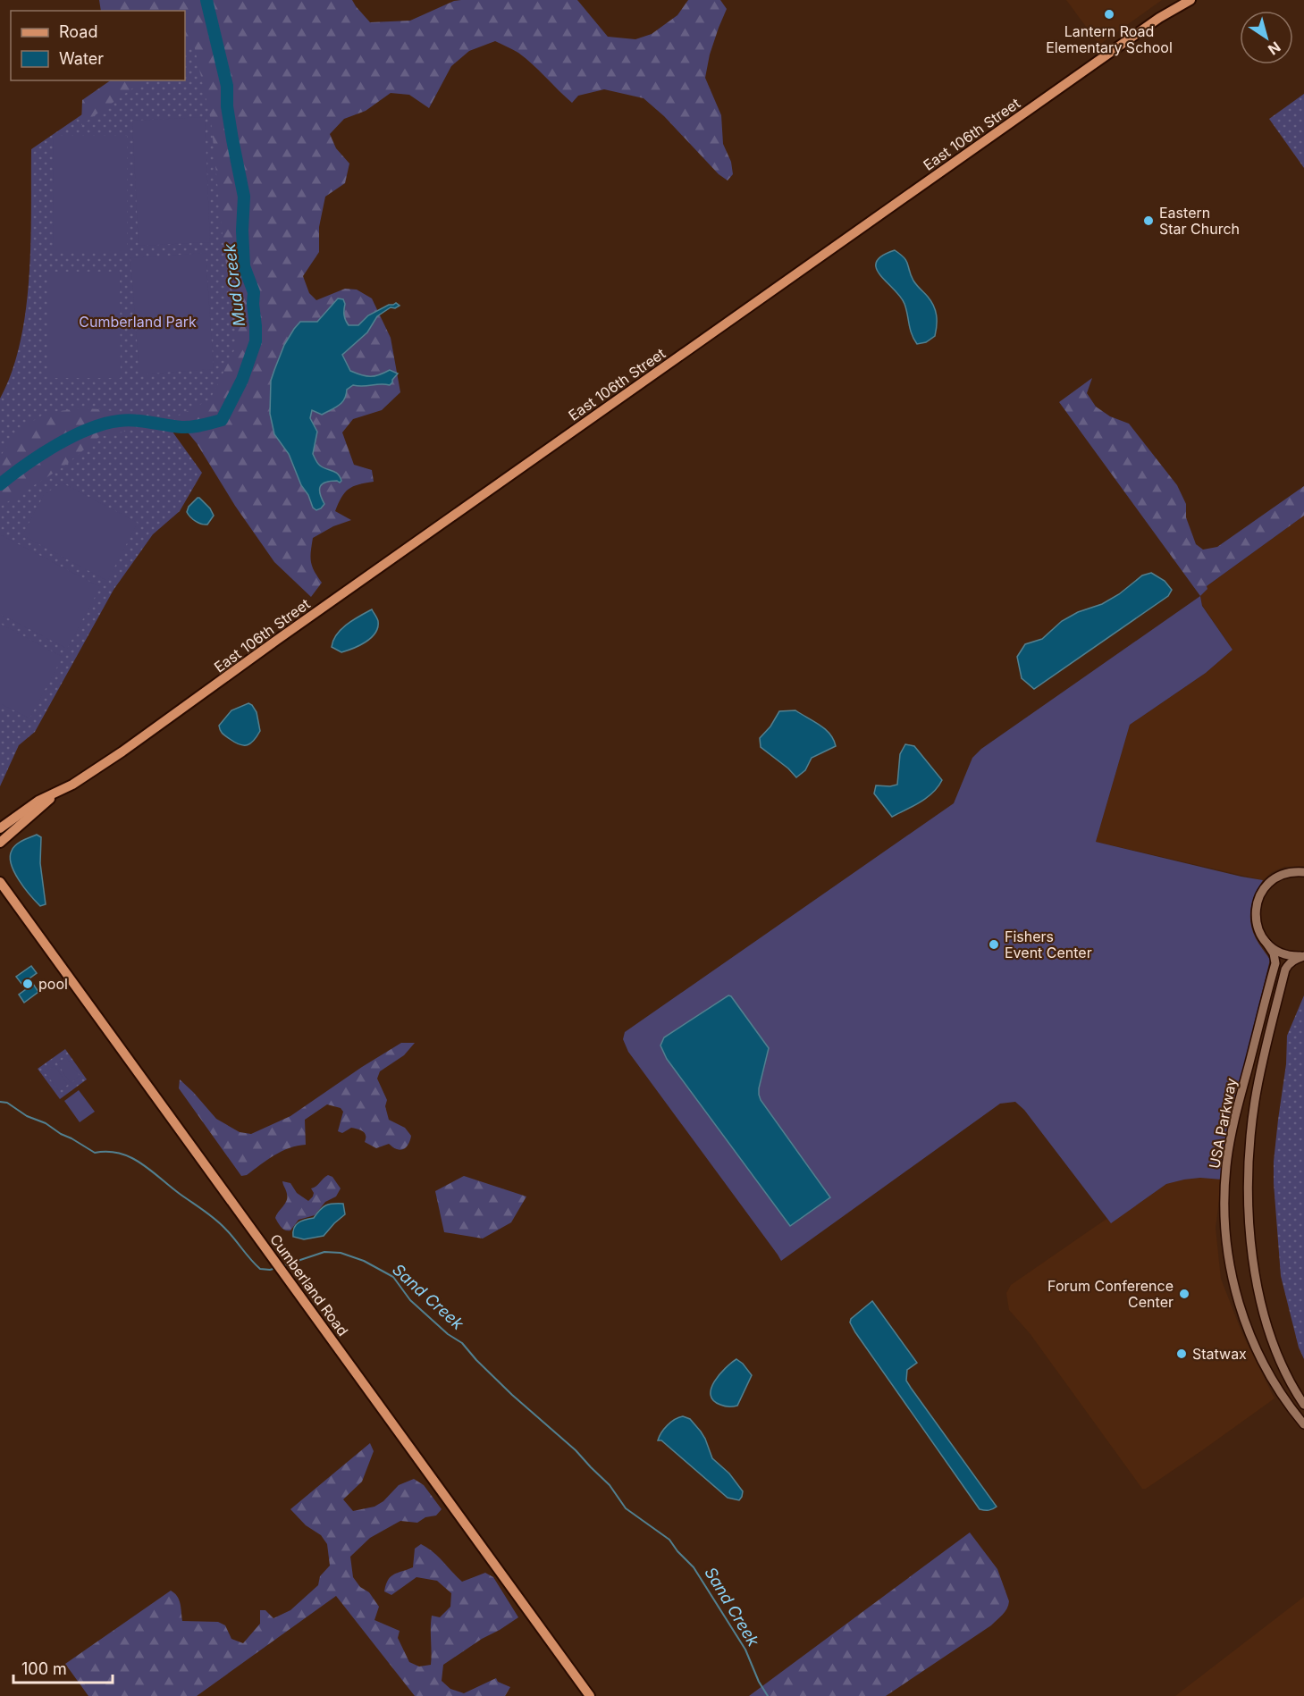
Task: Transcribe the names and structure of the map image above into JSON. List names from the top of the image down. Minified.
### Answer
{"streets":{"main road":["East 106th Street","Cumberland Road"],"street":["USA Parkway"]},"water":["Mud Creek","Sand Creek"],"parks":["Cumberland Park"],"places":["Lantern Road Elementary School","Eastern Star Church","Fishers Event Center","pool","Forum Conference Center","Statwax"],"legend":["Road","Water"],"scale_bar":"100 m","north":"bottom right"}
